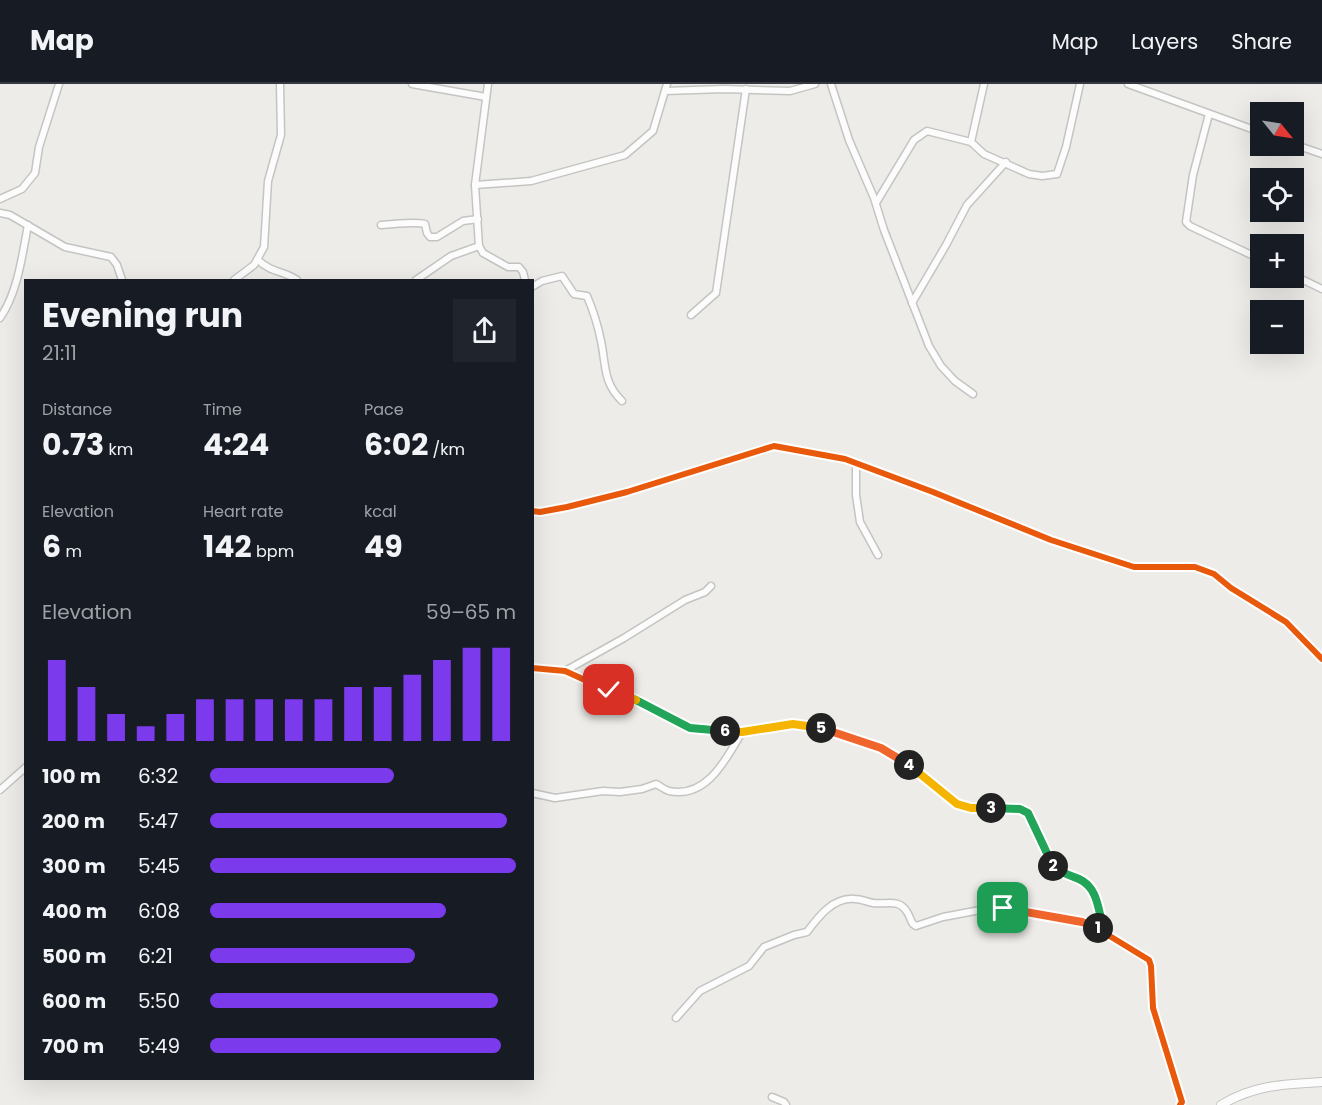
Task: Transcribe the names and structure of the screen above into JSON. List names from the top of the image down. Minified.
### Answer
{"north":"bottom right","page":{"header":"Map","nav":["Map","Layers","Share"],"map_buttons":["+","−"],"heading":["Evening run","21:11"],"stats":[["Distance","0.73 km"],["Time","4:24"],["Pace","6:02 /km"],["Elevation","6 m"],["Heart rate","142 bpm"],["kcal","49"]],"chart":["Elevation","59–65 m"],"pins":["5","6","4","3","2","1"],"list":[{"name":"100 m","note":"6:32"},{"name":"200 m","note":"5:47"},{"name":"300 m","note":"5:45"},{"name":"400 m","note":"6:08"},{"name":"500 m","note":"6:21"},{"name":"600 m","note":"5:50"},{"name":"700 m","note":"5:49"}]}}
